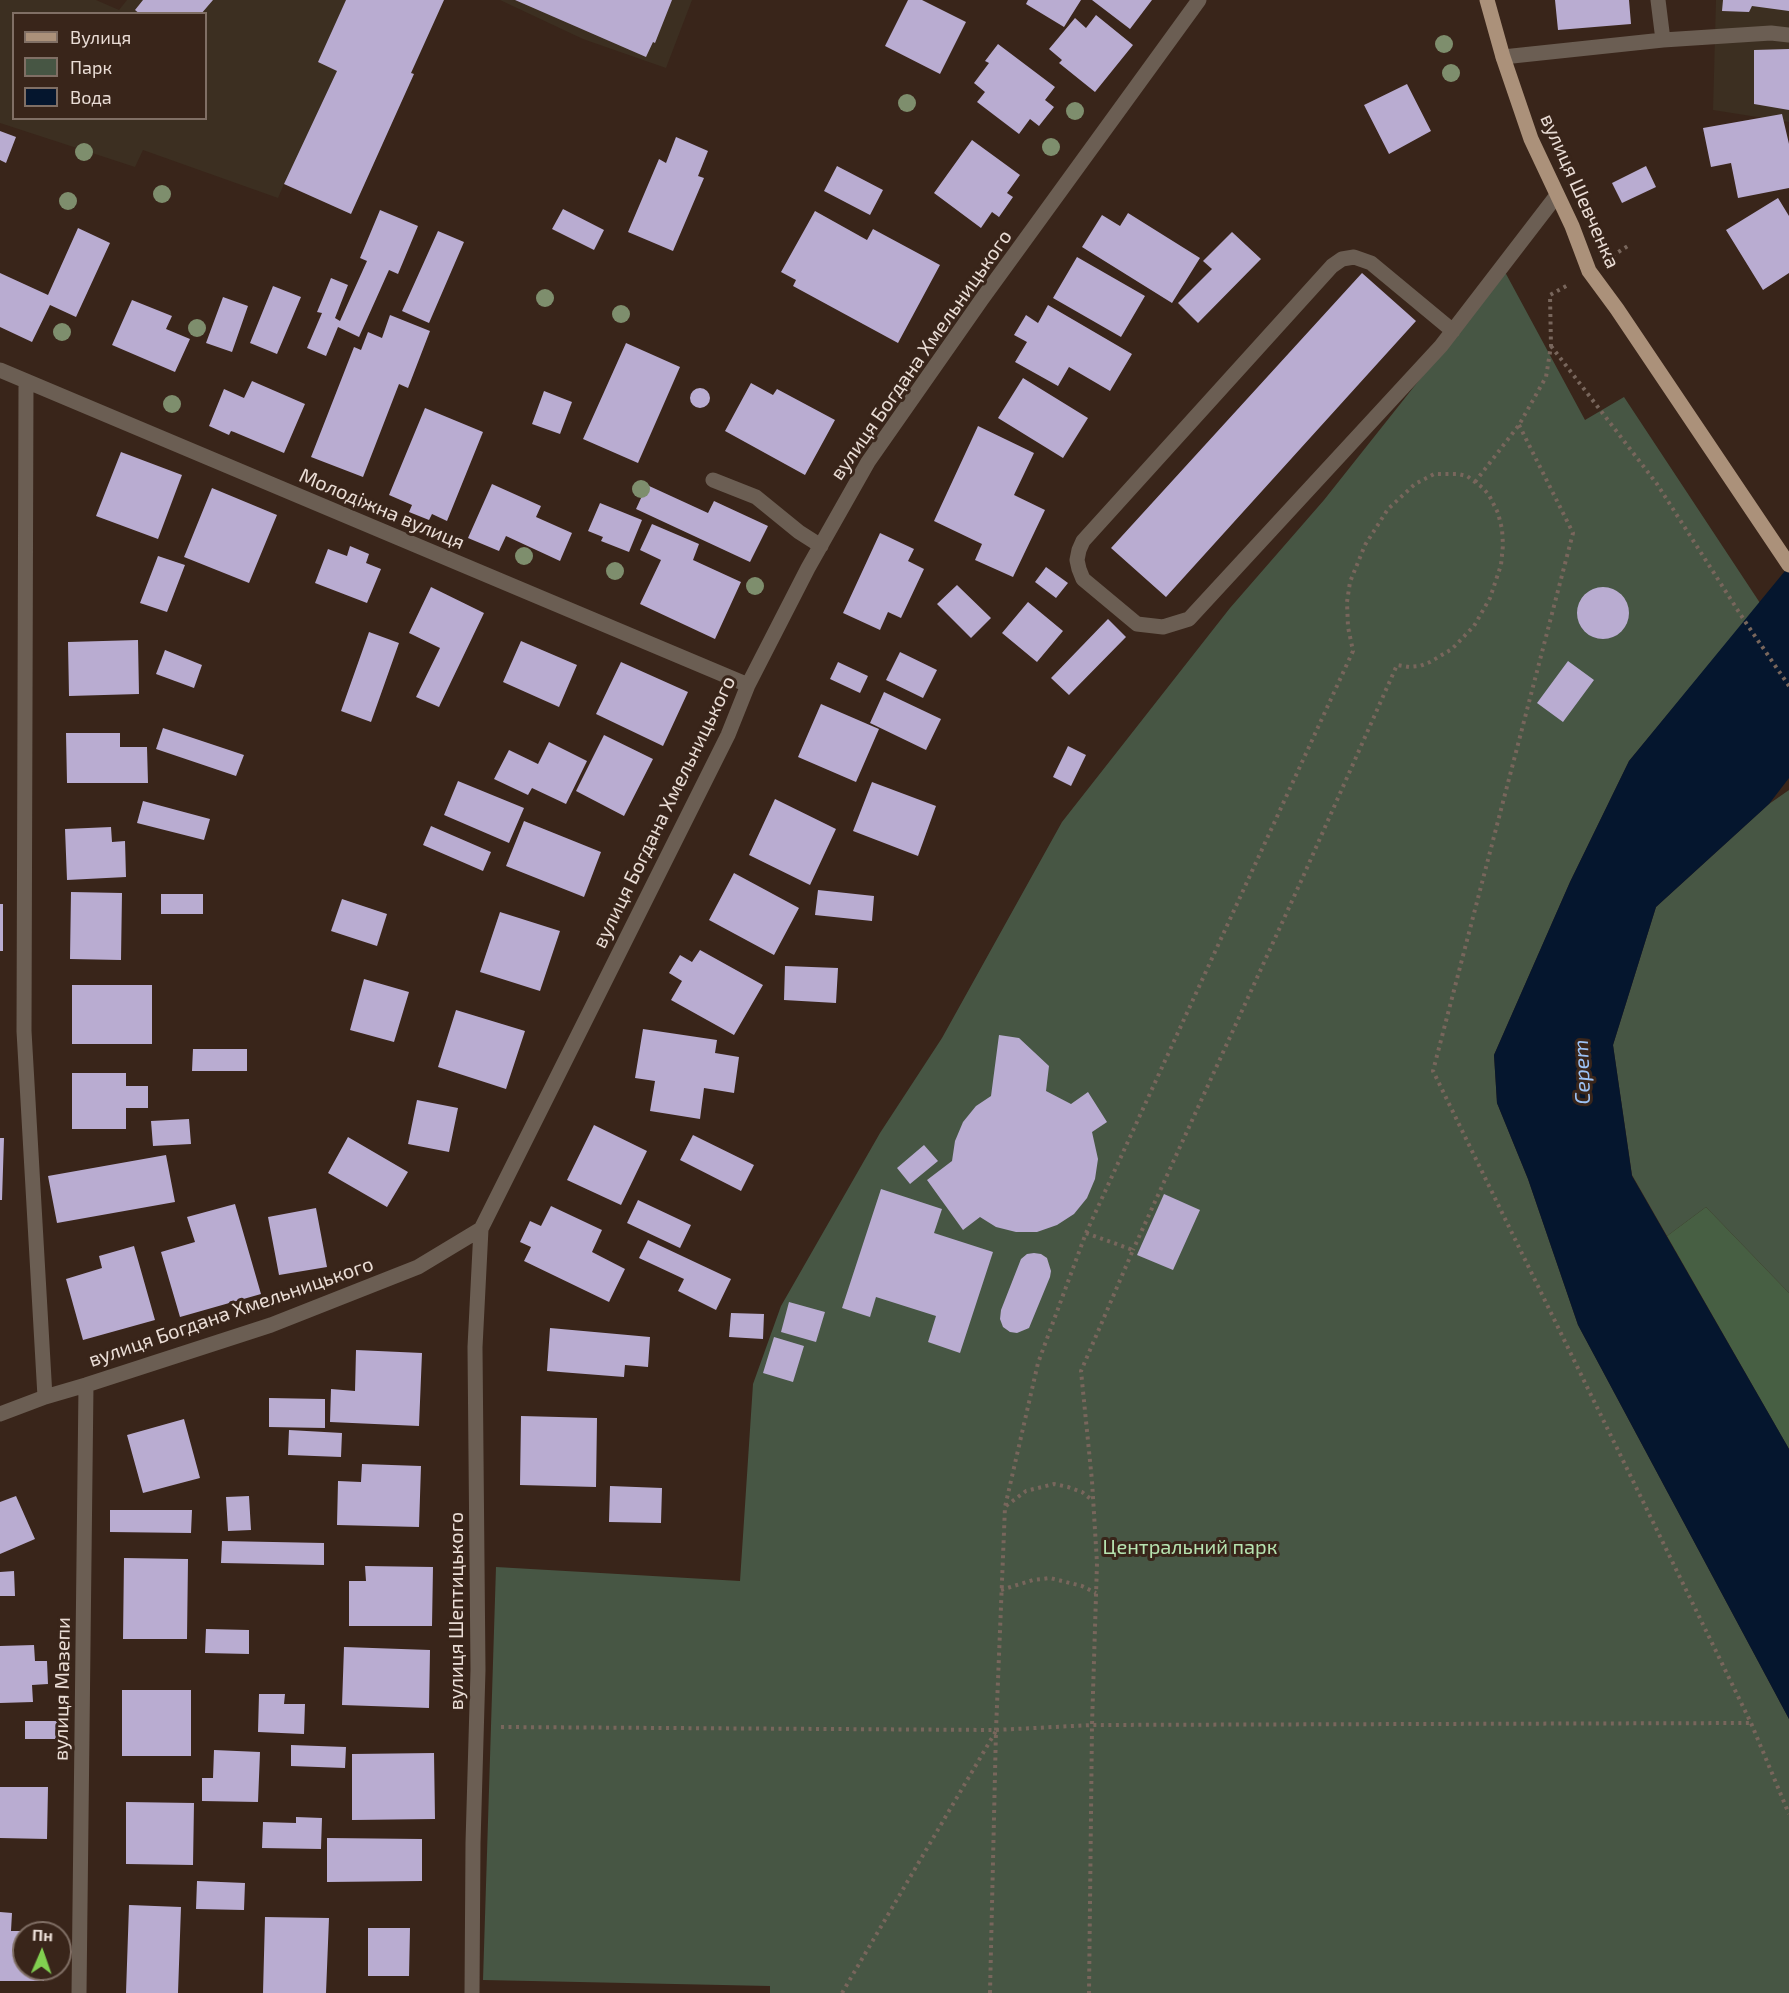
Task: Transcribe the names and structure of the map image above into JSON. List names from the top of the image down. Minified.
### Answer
{"streets":{"main road":["вулиця Шевченка"],"street":["вулиця Богдана Хмельницького","Молодіжна вулиця","вулиця Шептицького","вулиця Мазепи"]},"crossings":[["вулиця Богдана Хмельницького","Молодіжна вулиця"],["вулиця Богдана Хмельницького","вулиця Шептицького"],["вулиця Богдана Хмельницького","вулиця Мазепи"]],"water":["Серет"],"parks":["Центральний парк"],"legend":["Вулиця","Парк","Вода"],"north":"top"}
